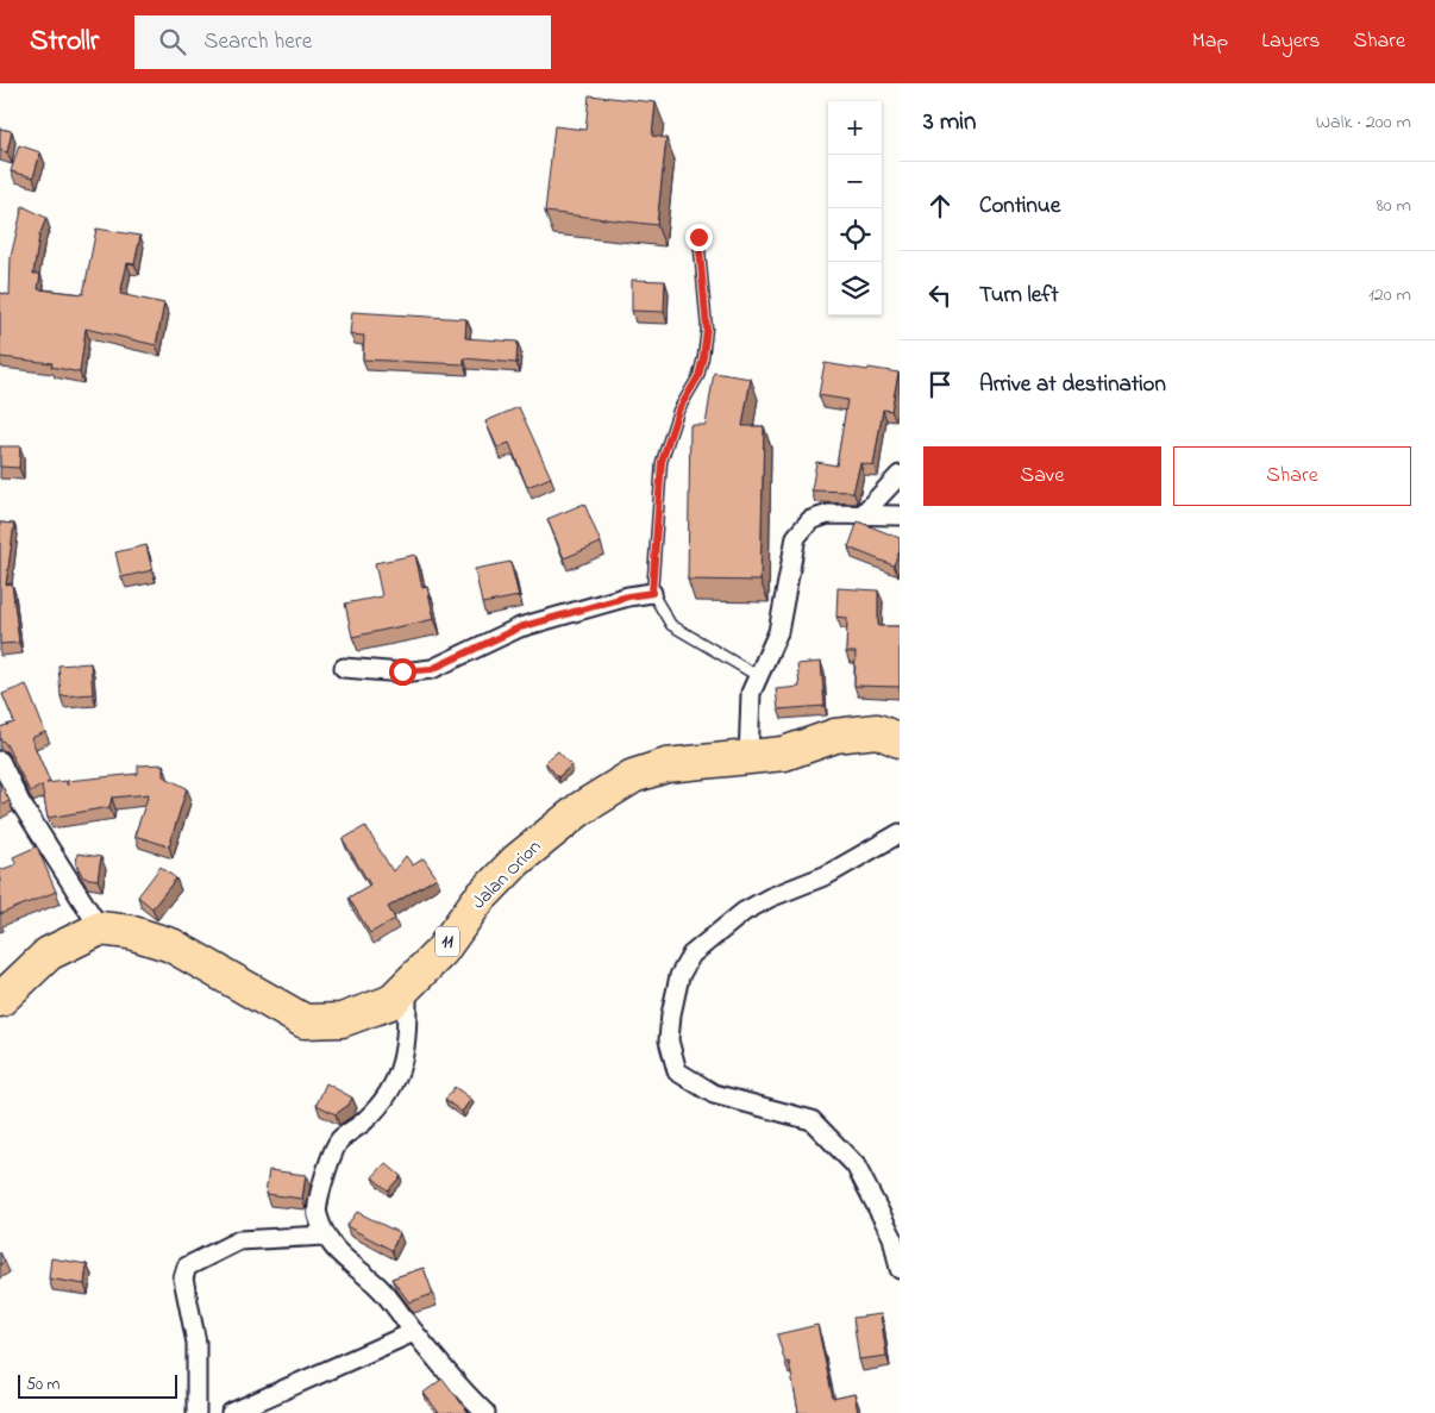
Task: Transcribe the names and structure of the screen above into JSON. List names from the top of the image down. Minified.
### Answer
{"streets":{"highway":["Jalan Orion","11"]},"scale_bar":"50 m","page":{"header":"Strollr","search":"Search here","nav":["Map","Layers","Share"],"heading":["3 min","Walk · 200 m"],"map_buttons":["+","−"],"list":[["Continue","80 m"],["Turn left","120 m"],"Arrive at destination"],"buttons":["Save","Share"],"scale":"50 m"}}
